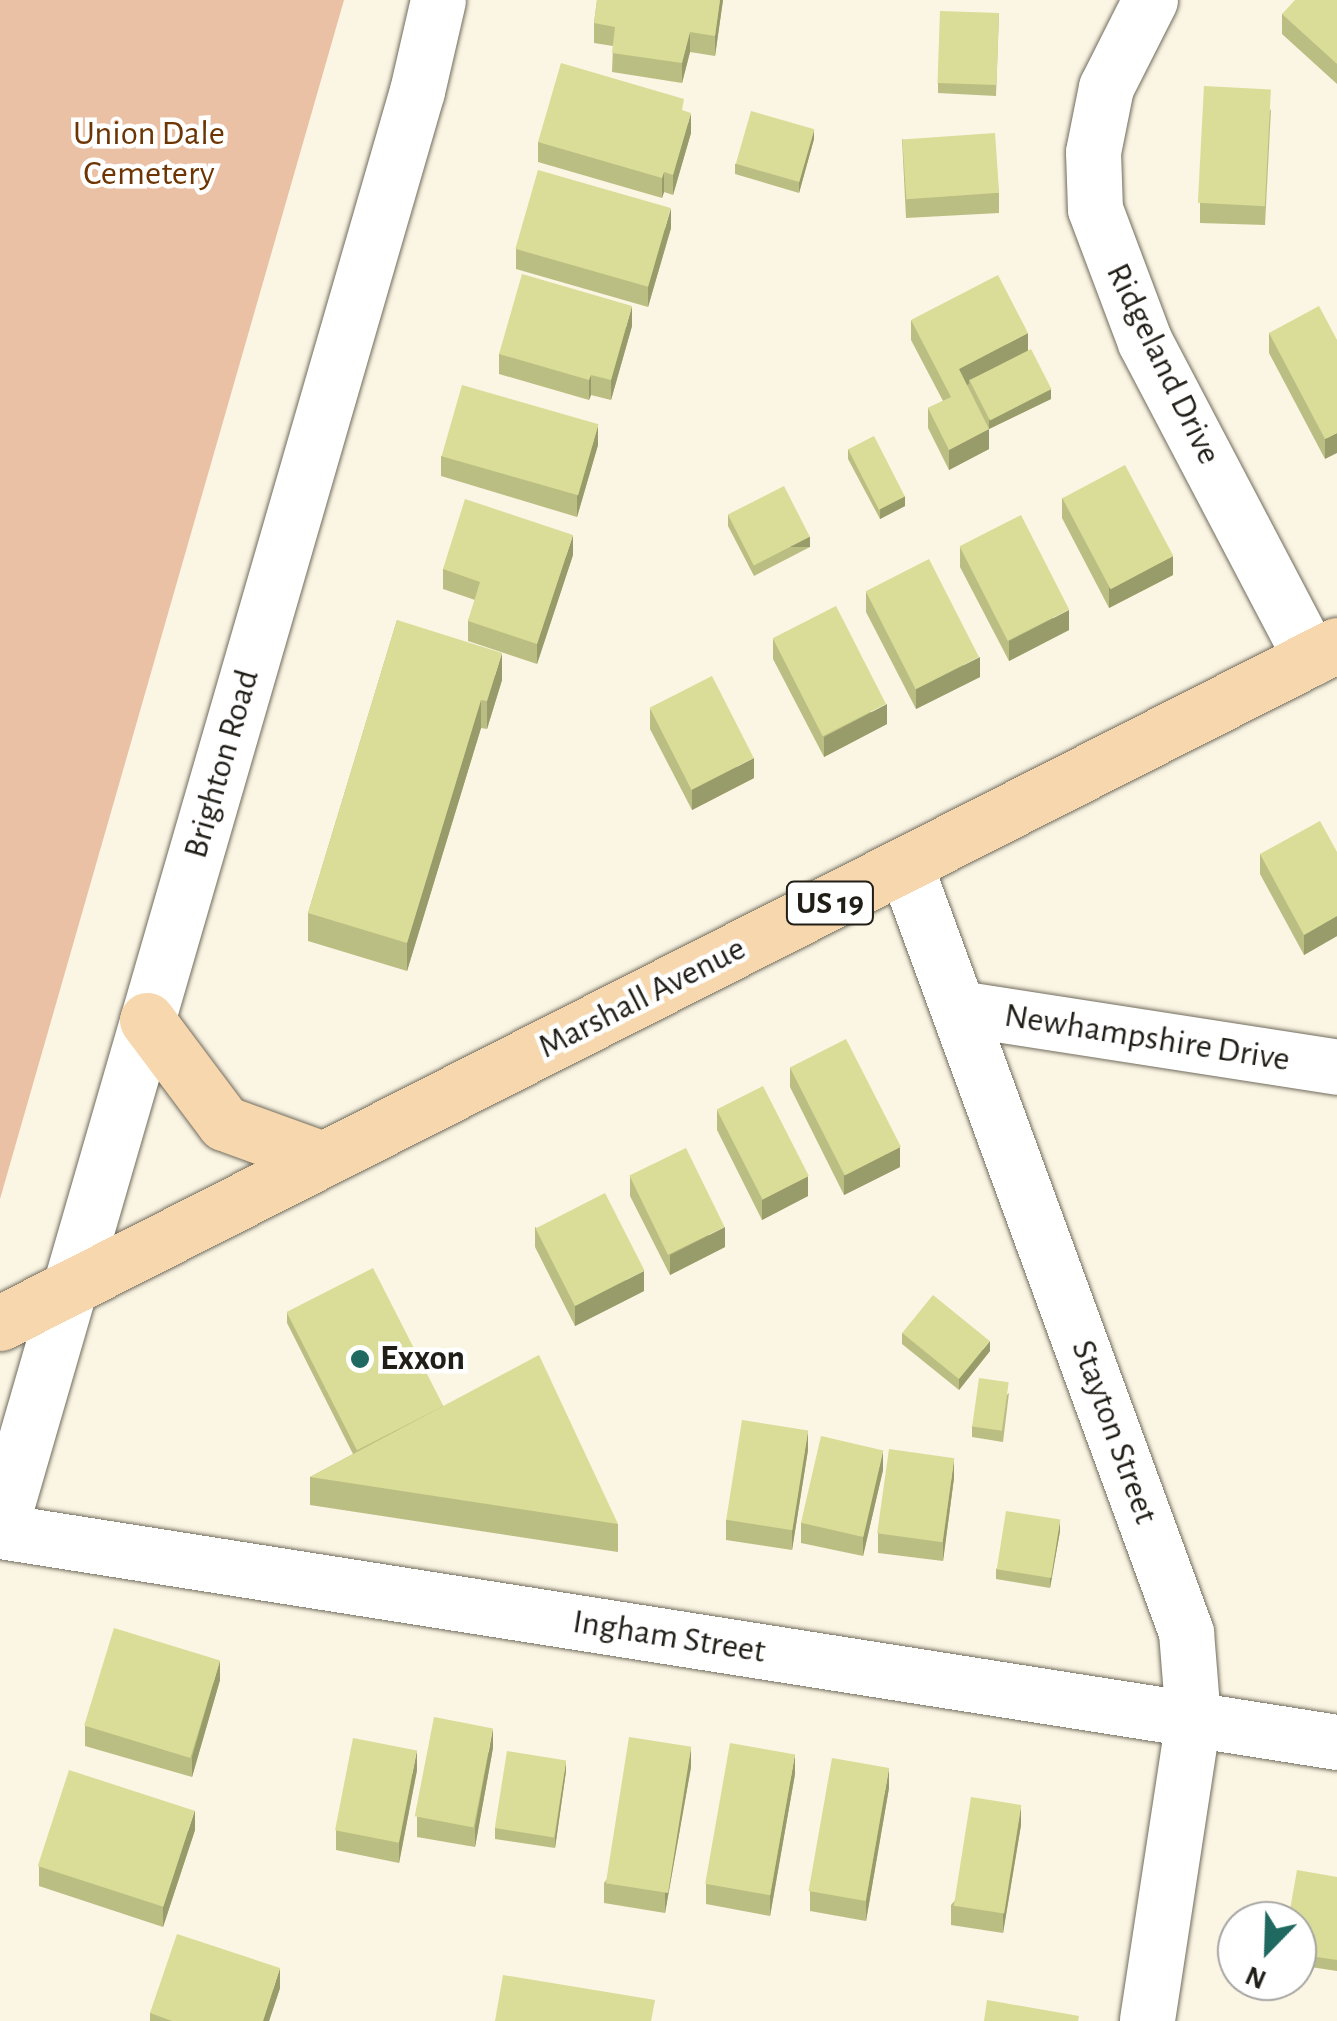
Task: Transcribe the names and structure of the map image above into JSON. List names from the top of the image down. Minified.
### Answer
{"streets":{"main road":["US 19","Marshall Avenue"],"street":["Ridgeland Drive","Brighton Road","Newhampshire Drive","Stayton Street","Ingham Street"]},"crossings":[["Ridgeland Drive","Marshall Avenue"],["Brighton Road","Marshall Avenue"],["Brighton Road","Ingham Street"],["Marshall Avenue","Stayton Street"],["Newhampshire Drive","Stayton Street"],["Stayton Street","Ingham Street"]],"parks":["Union Dale Cemetery"],"places":["Exxon"],"north":"bottom left"}
